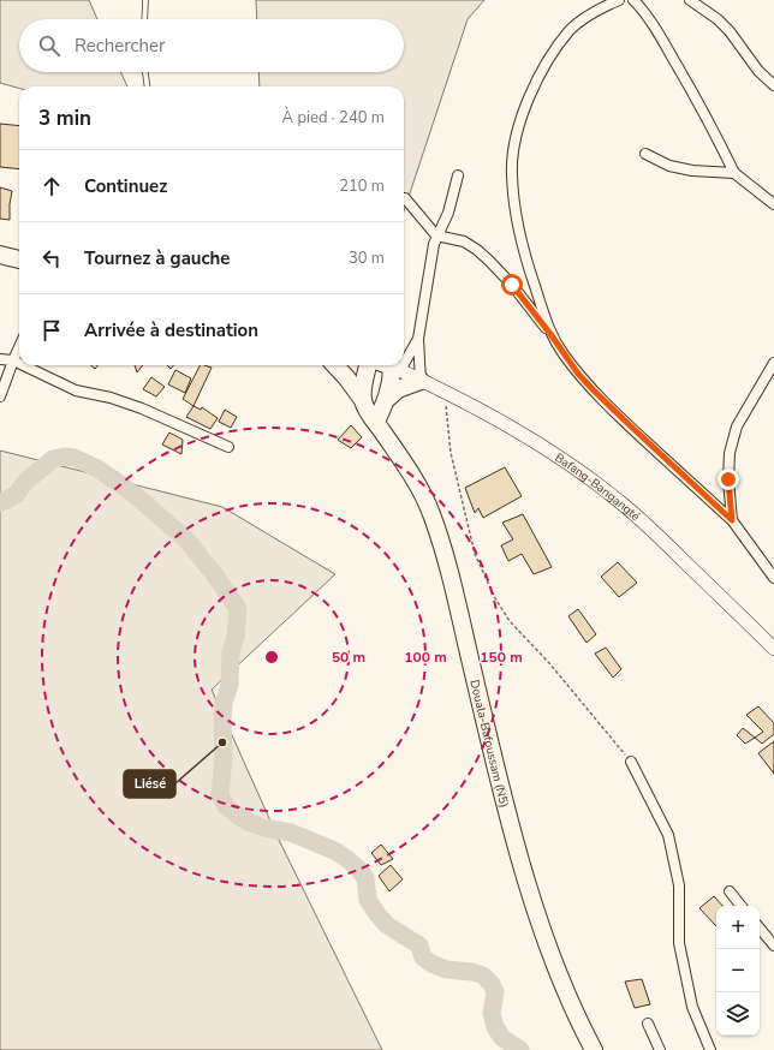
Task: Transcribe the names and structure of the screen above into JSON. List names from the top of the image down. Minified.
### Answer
{"streets":{"highway":["Douala-Bafoussam (N5)"],"street":["Bafang-Bangangté"]},"places":["Liésé"],"page":{"search":"Rechercher","heading":["3 min","À pied · 240 m"],"list":[["Continuez","210 m"],["Tournez à gauche","30 m"],"Arrivée à destination"],"map_buttons":["+","−"]},"rings":["50 m","100 m","150 m"]}
